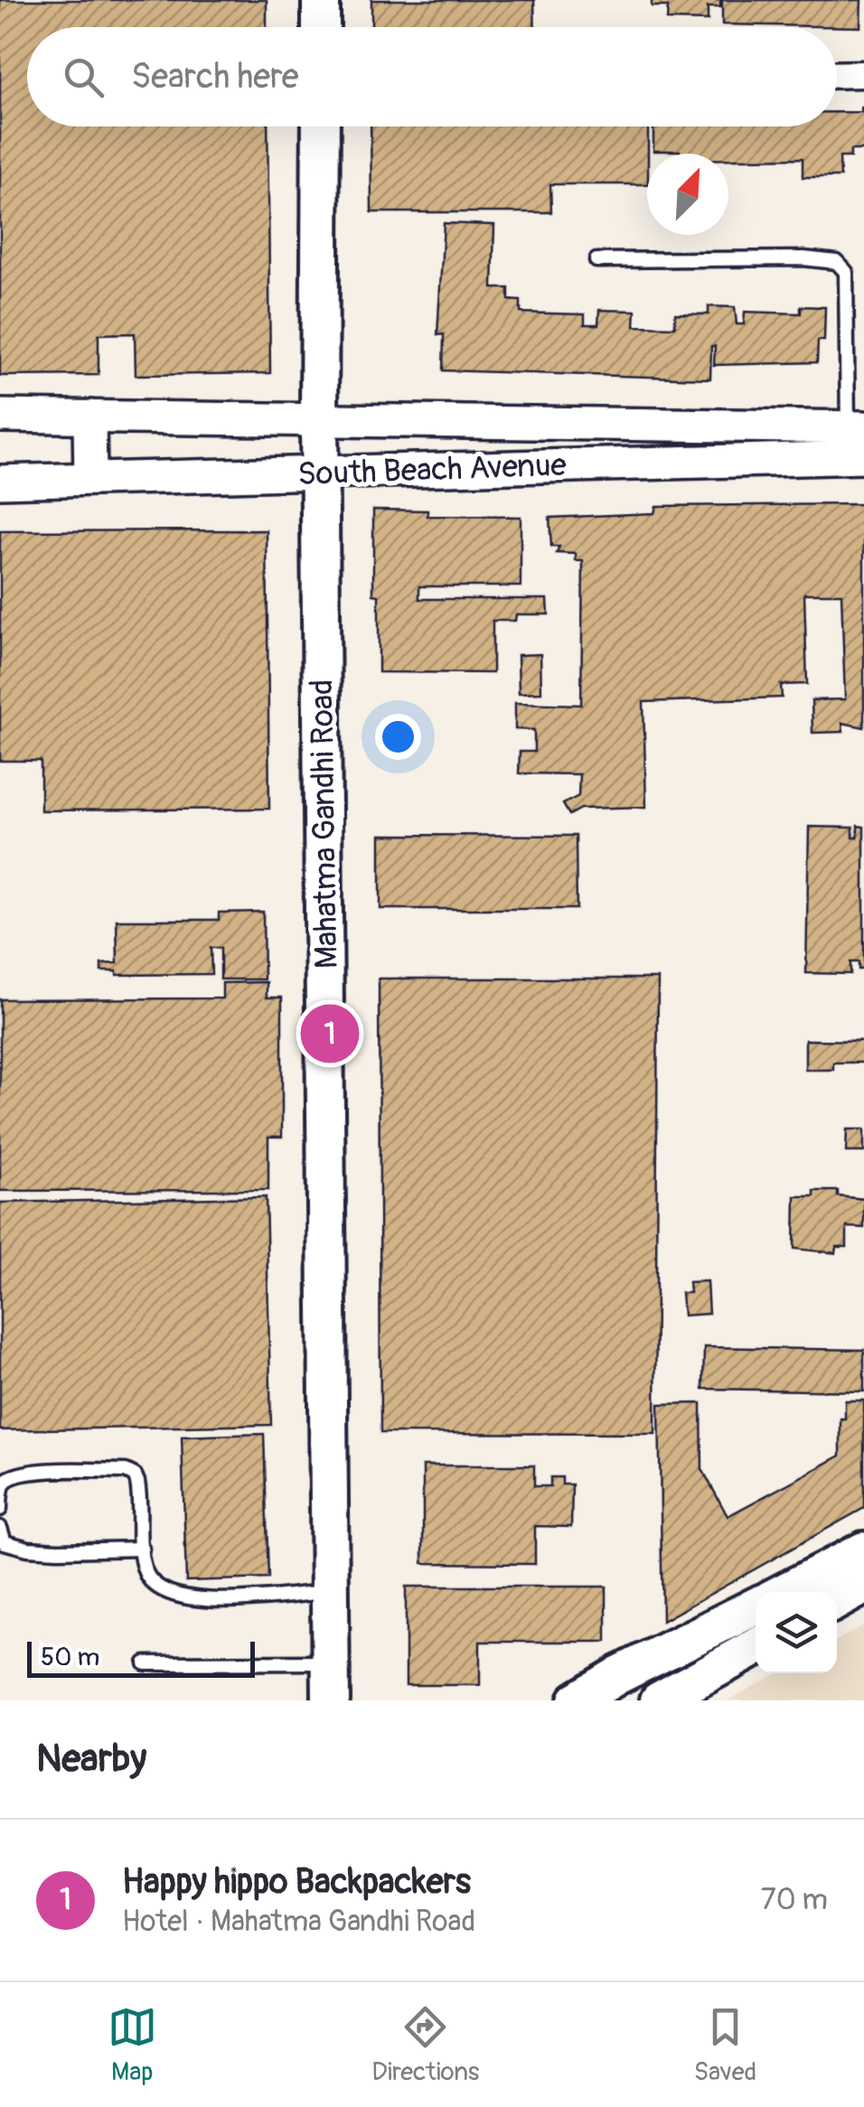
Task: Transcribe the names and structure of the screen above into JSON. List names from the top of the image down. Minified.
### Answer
{"streets":{"main road":["Mahatma Gandhi Road"],"street":["South Beach Avenue"]},"crossings":[["South Beach Avenue","Mahatma Gandhi Road"]],"scale_bar":"50 m","north":"top right","page":{"search":"Search here","pins":"1","scale":"50 m","heading":"Nearby","list":[{"mark":"1","name":"Happy hippo Backpackers","note":"Hotel · Mahatma Gandhi Road","value":"70 m"}],"nav":["Map","Directions","Saved"]}}
